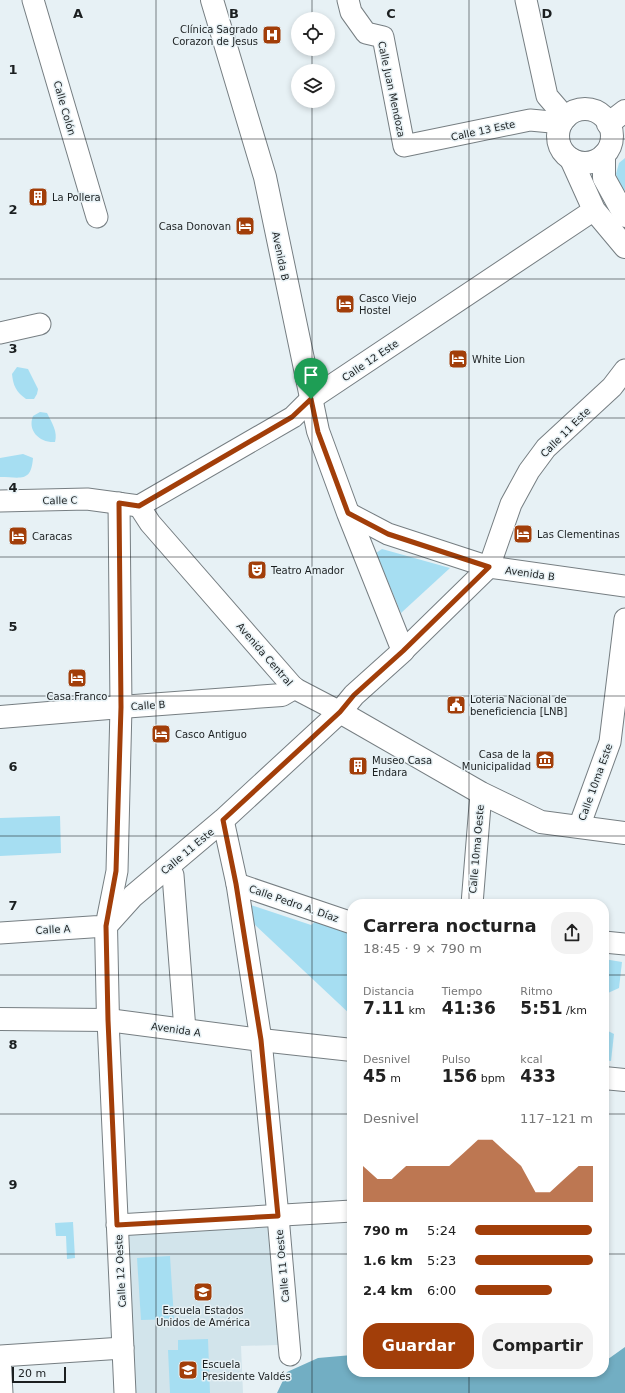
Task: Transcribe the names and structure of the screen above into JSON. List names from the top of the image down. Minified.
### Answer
{"streets":{"street":["Calle Juan Mendoza","Calle Colón","Calle 13 Este","Avenida B","Calle 12 Este","Calle 11 Este","Calle C","Avenida Central","Calle B","Calle 10ma Este","Calle 10ma Oeste","Calle Pedro A. Díaz","Calle A","Avenida A","Calle 11 Oeste","Calle 12 Oeste"]},"crossings":[["Calle Juan Mendoza","Calle 13 Este"],["Avenida B","Calle 12 Este"],["Avenida B","Calle 11 Este"],["Calle 12 Este","Calle C"],["Calle 12 Este","Avenida Central"],["Calle 12 Este","Calle 12 Oeste"],["Calle 11 Este","Avenida Central"],["Calle 11 Este","Calle A"],["Calle 11 Este","Calle 11 Oeste"],["Calle 11 Este","Calle 12 Oeste"],["Calle C","Avenida Central"],["Calle C","Calle 12 Oeste"],["Avenida Central","Calle B"],["Avenida Central","Calle 10ma Este"],["Avenida Central","Calle 10ma Oeste"],["Avenida Central","Calle 12 Oeste"],["Calle B","Calle 12 Oeste"],["Calle Pedro A. Díaz","Calle 11 Oeste"],["Calle A","Calle 12 Oeste"],["Avenida A","Calle 11 Oeste"],["Avenida A","Calle 12 Oeste"]],"places":{"hospital":["Clínica Sagrado Corazon de Jesus"],"building":["La Pollera","Museo Casa Endara"],"hotel":["Casa Donovan","Casco Viejo Hostel","White Lion","Las Clementinas","Caracas","Casa Franco","Casco Antiguo"],"theatre":["Teatro Amador"],"public building":["Loteria Nacional de beneficiencia [LNB]"],"museum":["Casa de la Municipalidad"],"school or university":["Escuela Estados Unidos de América","Escuela Presidente Valdés"]},"scale_bar":"20 m","page":{"heading":["Carrera nocturna","18:45 · 9 × 790 m"],"stats":[["Distancia","7.11 km"],["Tiempo","41:36"],["Ritmo","5:51 /km"],["Desnivel","45 m"],["Pulso","156 bpm"],["kcal","433"]],"chart":["Desnivel","117–121 m"],"list":[{"name":"790 m","note":"5:24"},{"name":"1.6 km","note":"5:23"},{"name":"2.4 km","note":"6:00"}],"buttons":["Guardar","Compartir"],"scale":"20 m"},"grid":{"columns":["A","B","C","D"],"rows":["1","2","3","4","5","6","7","8","9"]}}
